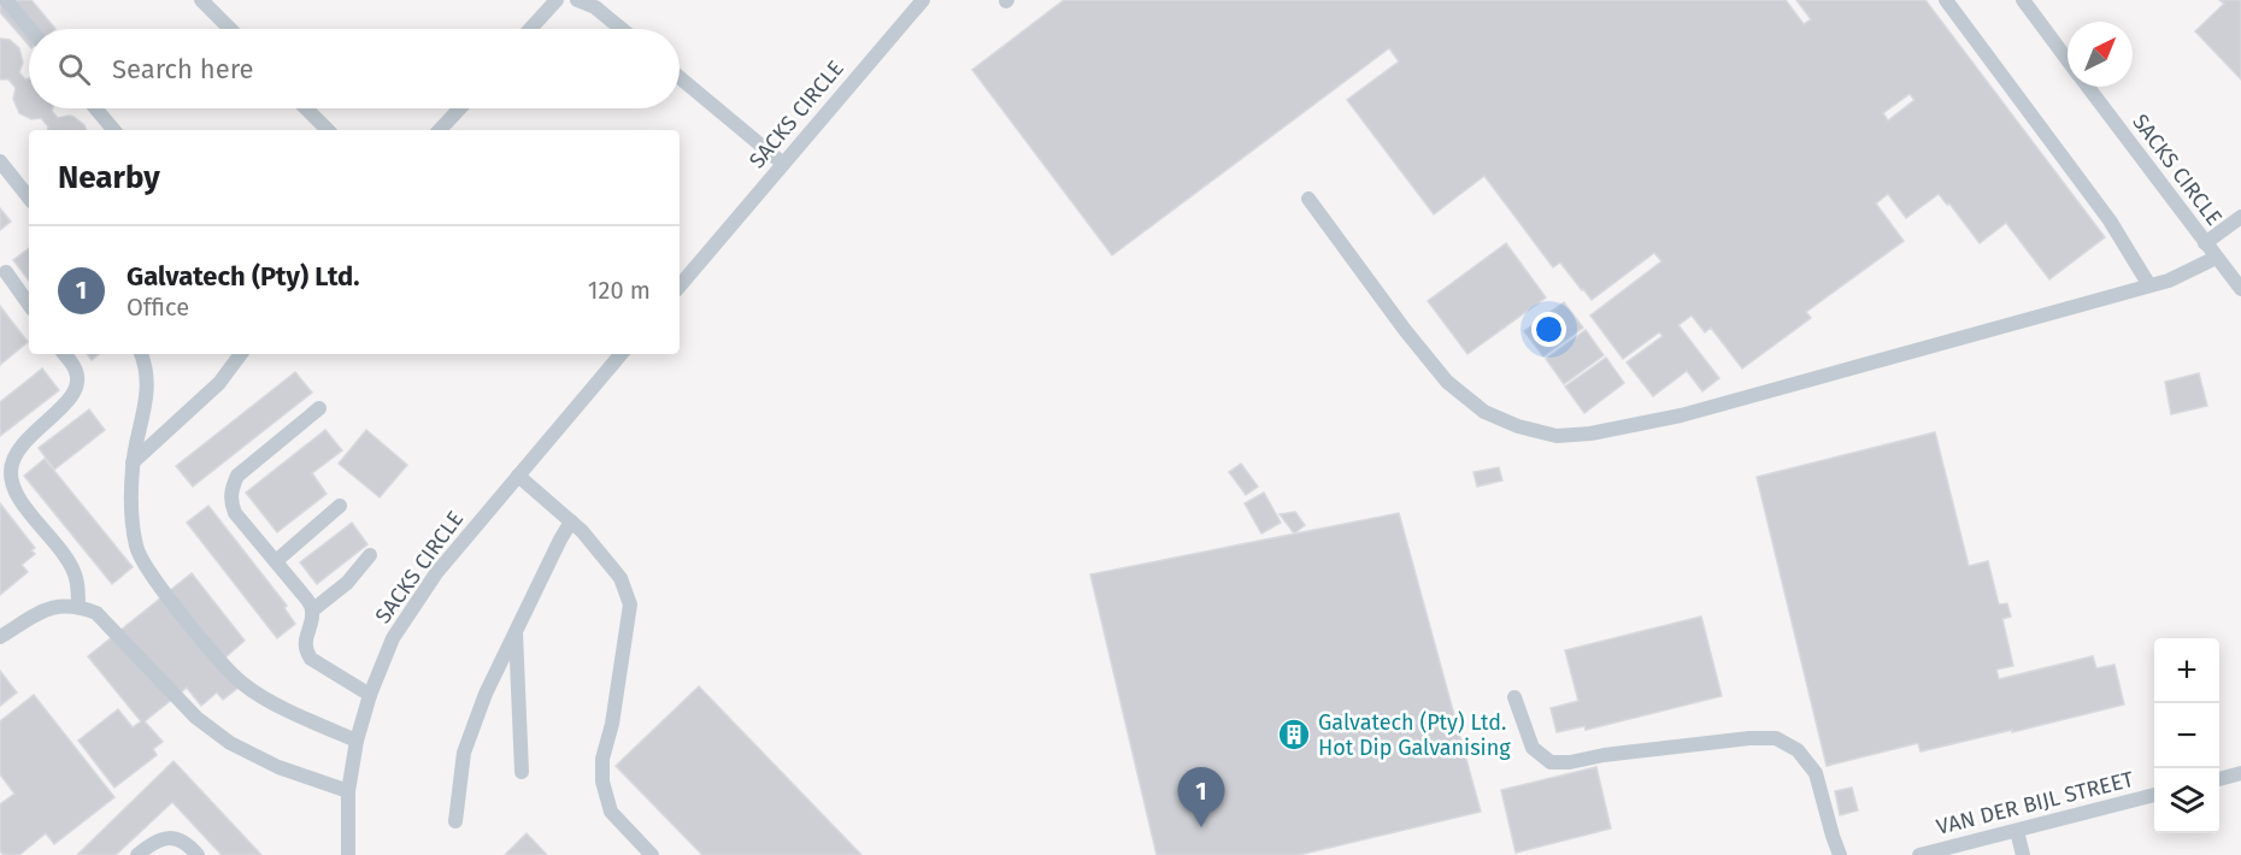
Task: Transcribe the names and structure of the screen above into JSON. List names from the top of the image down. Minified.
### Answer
{"streets":{"lane":["SACKS CIRCLE","VAN DER BIJL STREET"]},"places":{"building":["Galvatech (Pty) Ltd. Hot Dip Galvanising"]},"north":"top right","page":{"search":"Search here","heading":"Nearby","list":[{"mark":"1","name":"Galvatech (Pty) Ltd.","note":"Office","value":"120 m"}],"map_buttons":["+","−"],"pins":"1"}}
